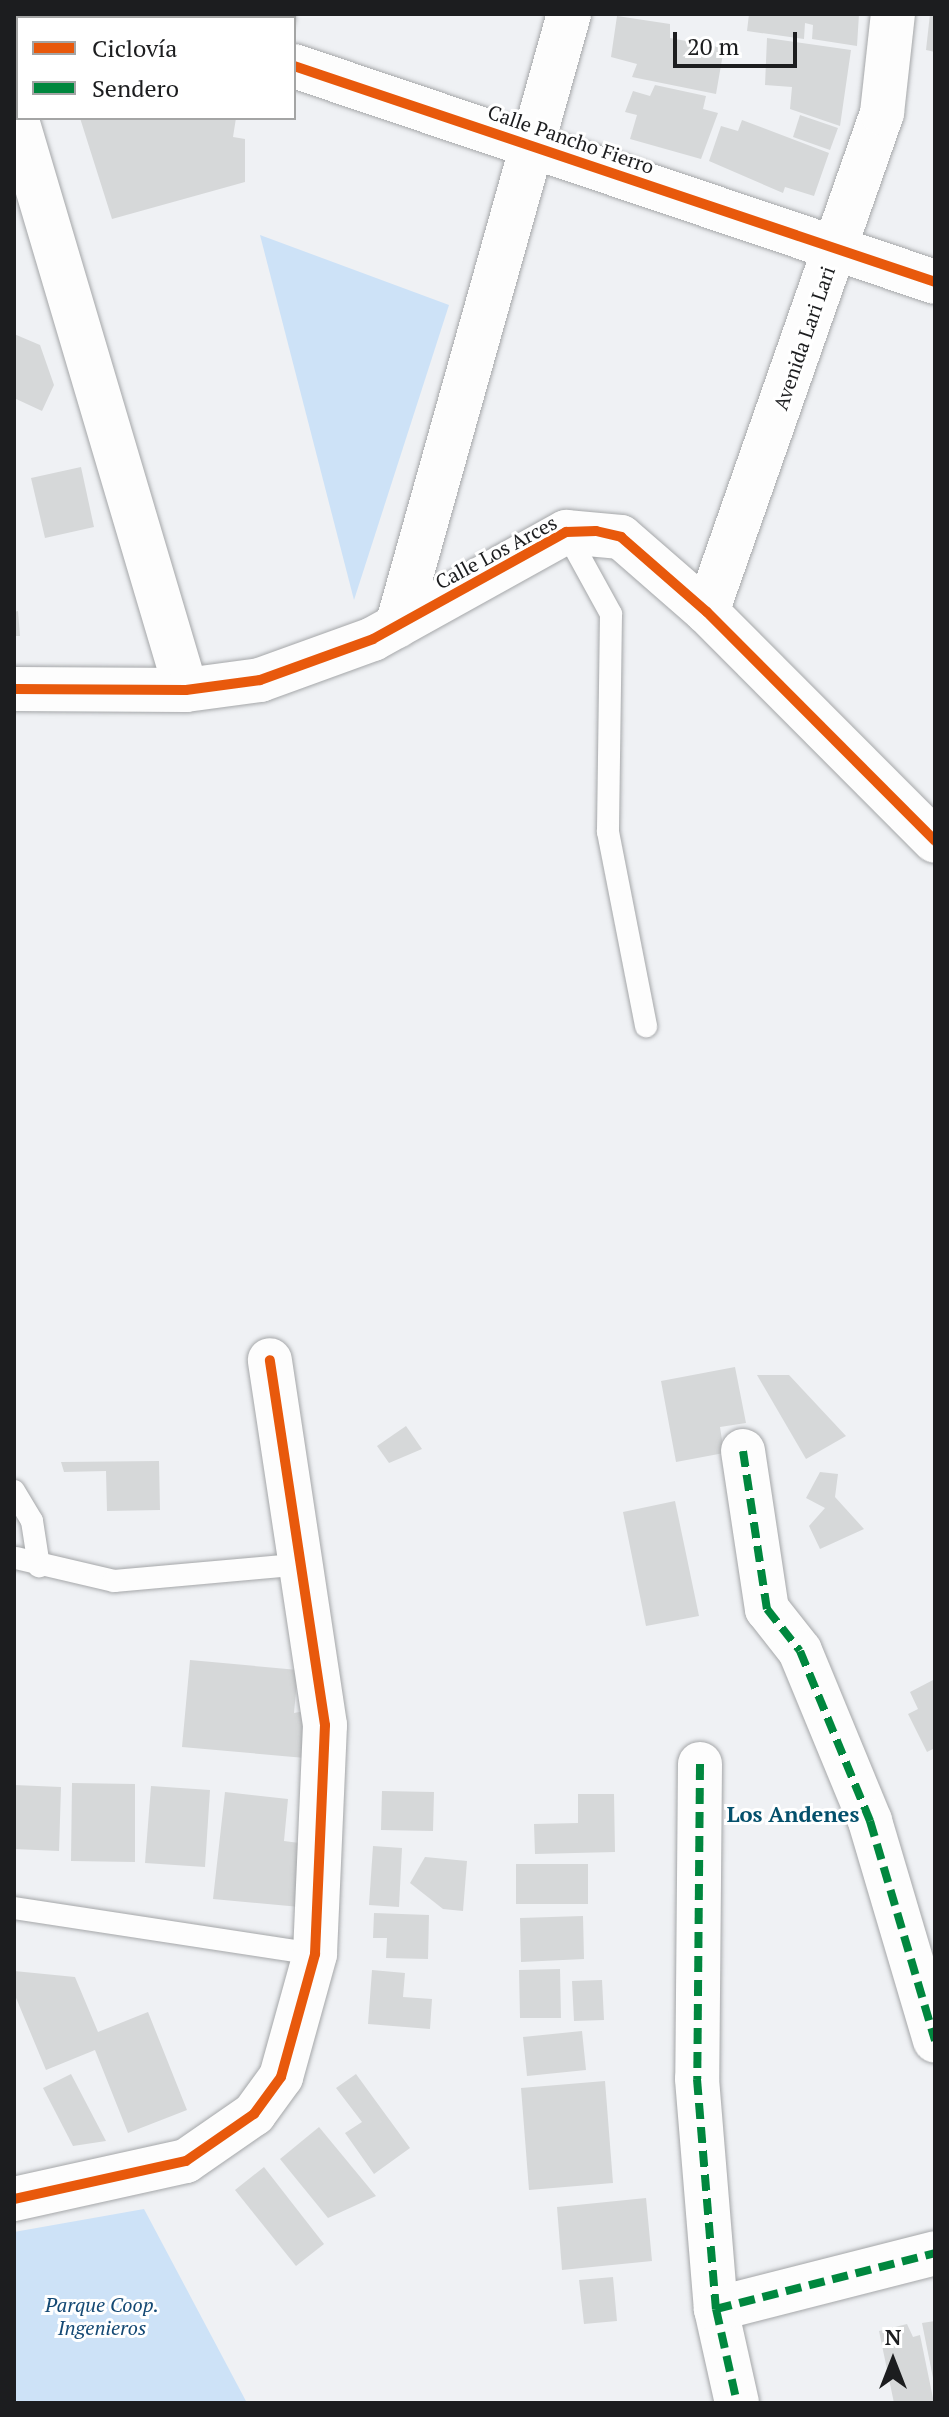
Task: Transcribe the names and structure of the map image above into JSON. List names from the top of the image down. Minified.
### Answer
{"streets":{"street":["Calle Pancho Fierro","Avenida Lari Lari","Calle Los Arces"]},"crossings":[["Calle Pancho Fierro","Avenida Lari Lari"],["Avenida Lari Lari","Calle Los Arces"]],"districts":["Los Andenes"],"parks":["Parque Coop. Ingenieros"],"legend":["Ciclovía","Sendero"],"scale_bar":"20 m","north":"top"}
